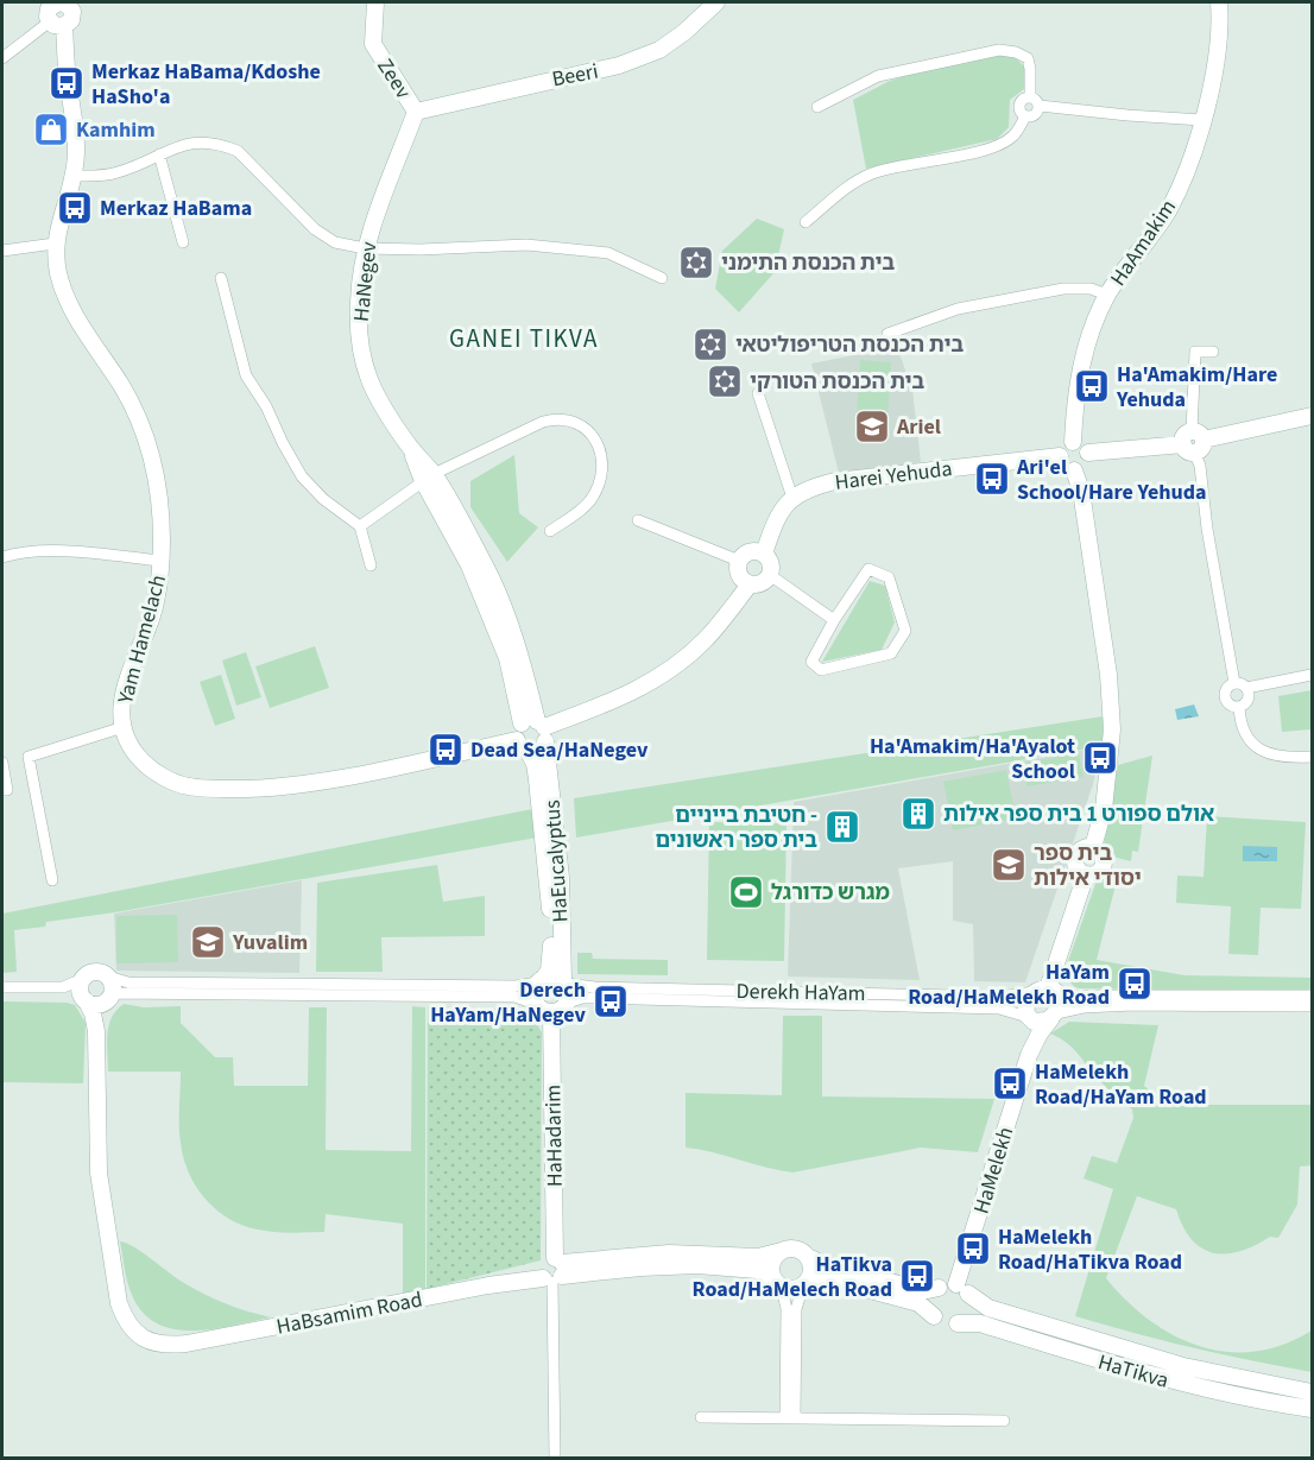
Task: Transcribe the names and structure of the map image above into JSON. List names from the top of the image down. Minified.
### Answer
{"streets":{"street":["Beeri","Zeev","HaAmakim","HaNegev","Harei Yehuda","Yam Hamelach","HaEucalyptus","Derekh HaYam","HaHadarim","HaMelekh","HaBsamim Road","HaTikva"]},"crossings":[["Beeri","Zeev"],["Beeri","HaNegev"],["Zeev","HaNegev"],["HaAmakim","Harei Yehuda"],["HaNegev","Yam Hamelach"],["HaNegev","HaEucalyptus"],["Yam Hamelach","HaEucalyptus"],["HaEucalyptus","Derekh HaYam"],["HaEucalyptus","HaHadarim"],["Derekh HaYam","HaHadarim"],["Derekh HaYam","HaMelekh"],["HaHadarim","HaBsamim Road"],["HaMelekh","HaTikva"]],"districts":["GANEI TIKVA"],"places":{"bus stop":["Merkaz HaBama/Kdoshe HaSho'a","Merkaz HaBama","Ha'Amakim/Hare Yehuda","Ari'el School/Hare Yehuda","Dead Sea/HaNegev","Ha'Amakim/Ha'Ayalot School","HaYam Road/HaMelekh Road","Derech HaYam/HaNegev","HaMelekh Road/HaYam Road","HaMelekh Road/HaTikva Road","HaTikva Road/HaMelech Road"],"shop":["Kamhim"],"synagogue":["בית הכנסת התימני","בית הכנסת הטריפוליטאי","בית הכנסת הטורקי"],"school or university":["Ariel","בית ספר יסודי אילות","Yuvalim"],"building":["אולם ספורט 1 בית ספר אילות","חטיבת בייניים - בית ספר ראשונים"],"sports":["מגרש כדורגל"]}}
